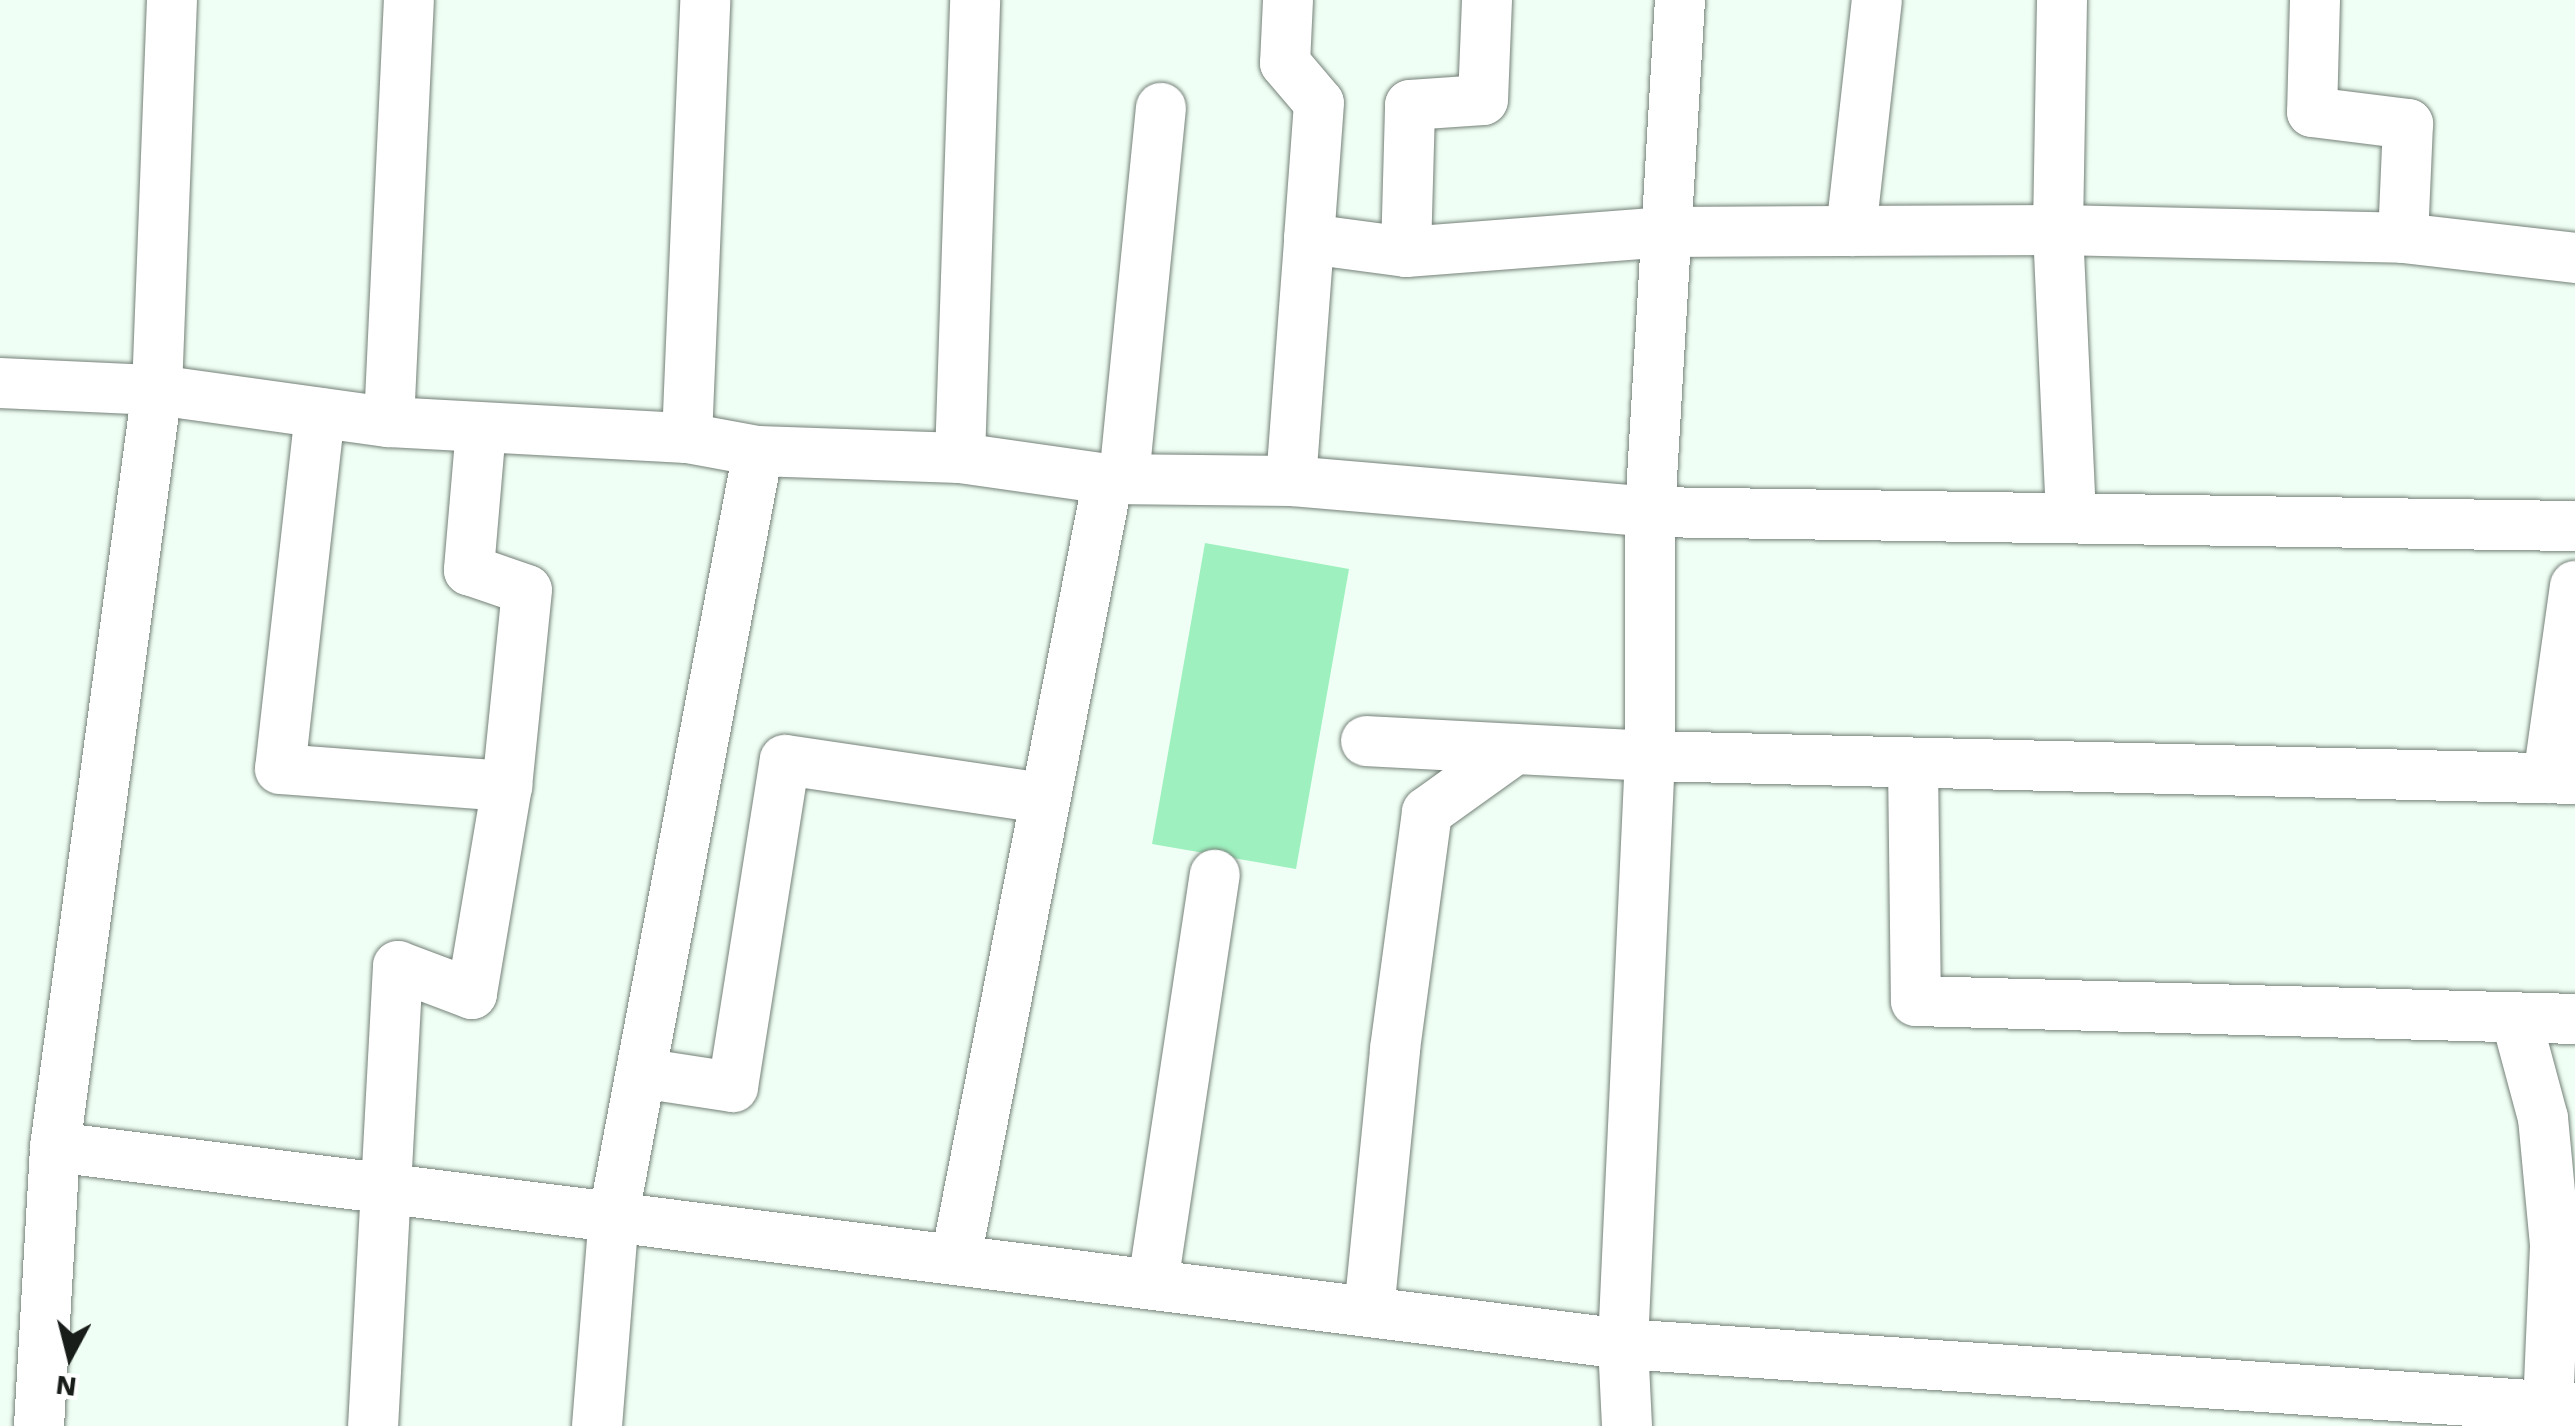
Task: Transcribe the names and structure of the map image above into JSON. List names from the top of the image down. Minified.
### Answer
{"north":"bottom"}
